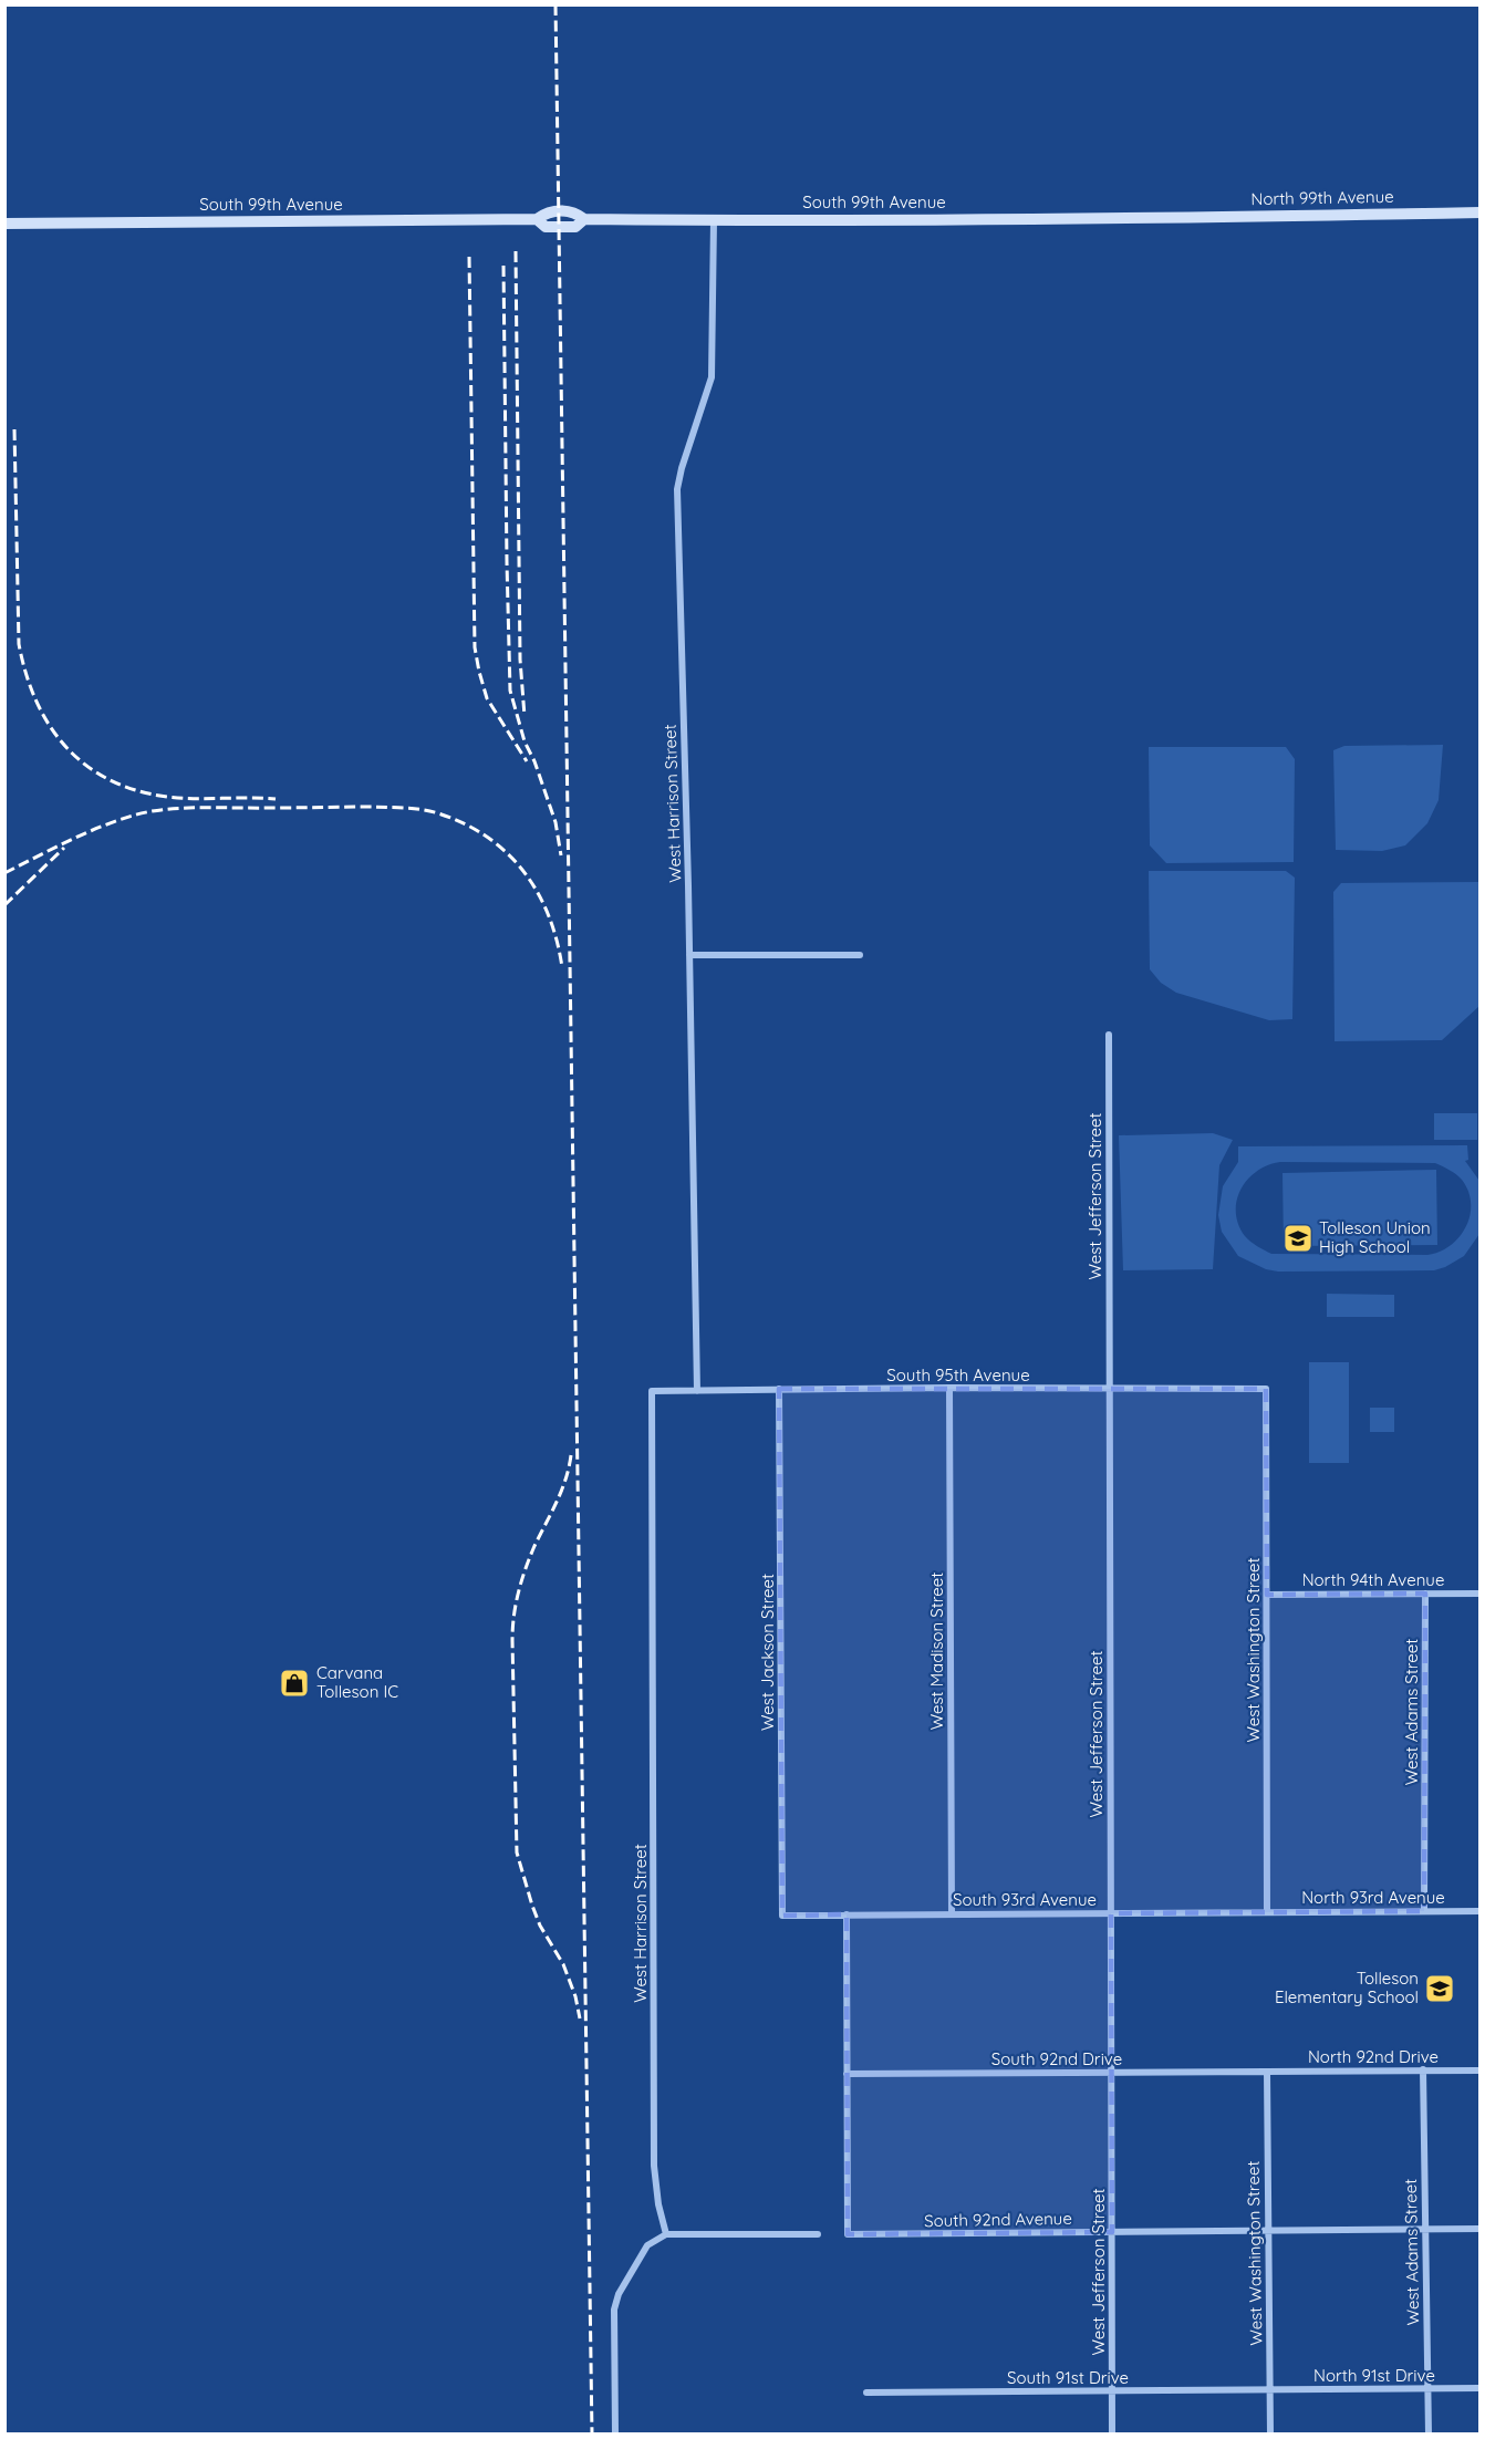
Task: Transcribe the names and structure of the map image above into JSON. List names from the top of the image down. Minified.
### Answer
{"streets":{"main road":["North 99th Avenue","South 99th Avenue"],"street":["West Harrison Street","West Jefferson Street","South 95th Avenue","North 94th Avenue","West Washington Street","West Madison Street","West Jackson Street","West Adams Street","North 93rd Avenue","South 93rd Avenue","North 92nd Drive","South 92nd Drive","South 92nd Avenue","North 91st Drive","South 91st Drive"]},"crossings":[["North 99th Avenue","South 99th Avenue"],["South 99th Avenue","West Harrison Street"],["West Harrison Street","South 95th Avenue"],["West Jefferson Street","South 95th Avenue"],["West Jefferson Street","South 93rd Avenue"],["West Jefferson Street","South 92nd Drive"],["West Jefferson Street","South 92nd Avenue"],["West Jefferson Street","South 91st Drive"],["South 95th Avenue","West Washington Street"],["South 95th Avenue","West Madison Street"],["South 95th Avenue","West Jackson Street"],["North 94th Avenue","West Washington Street"],["North 94th Avenue","West Adams Street"],["West Washington Street","North 93rd Avenue"],["West Washington Street","South 93rd Avenue"],["West Washington Street","North 92nd Drive"],["West Washington Street","South 92nd Drive"],["West Washington Street","South 92nd Avenue"],["West Washington Street","North 91st Drive"],["West Washington Street","South 91st Drive"],["West Madison Street","South 93rd Avenue"],["West Jackson Street","South 93rd Avenue"],["West Adams Street","North 93rd Avenue"],["West Adams Street","North 92nd Drive"],["West Adams Street","South 92nd Avenue"],["West Adams Street","North 91st Drive"],["North 93rd Avenue","South 93rd Avenue"],["North 92nd Drive","South 92nd Drive"],["South 92nd Drive","South 92nd Avenue"],["North 91st Drive","South 91st Drive"]],"places":{"school or university":["Tolleson Union High School","Tolleson Elementary School"],"shop":["Carvana Tolleson IC"]}}
